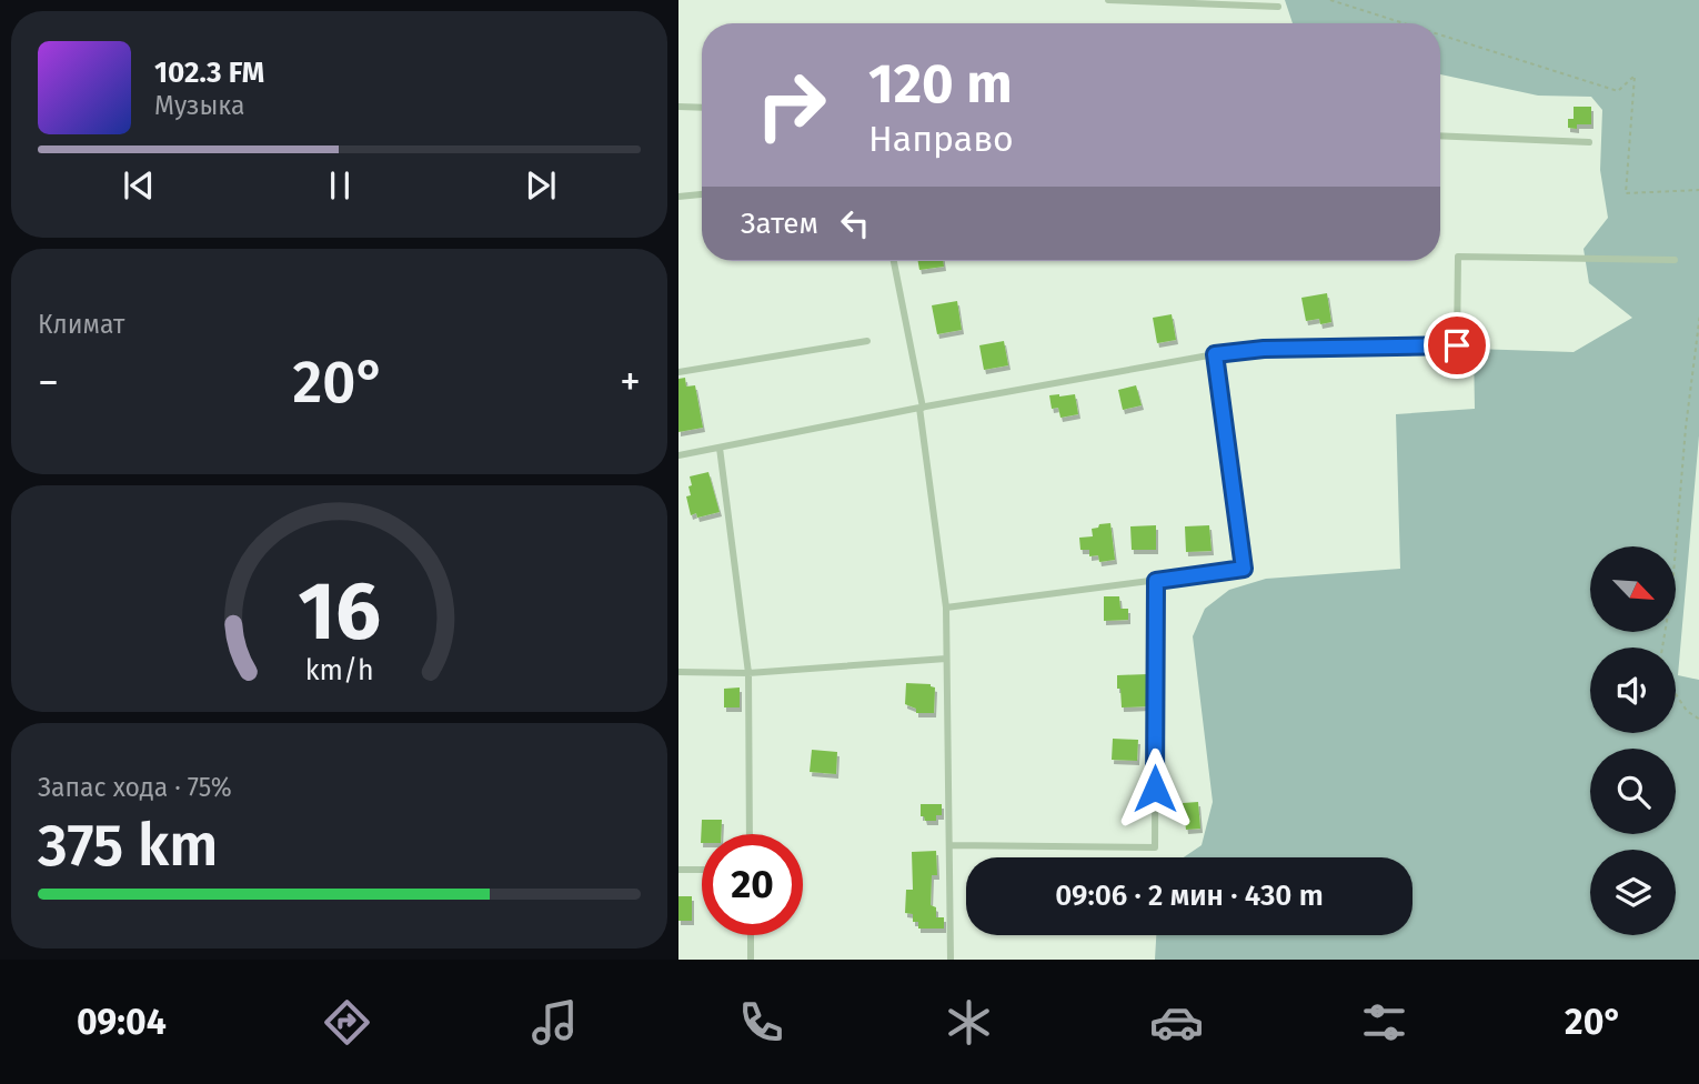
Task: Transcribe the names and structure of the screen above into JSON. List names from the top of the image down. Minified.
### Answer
{"north":"bottom right","page":{"turn":["120 m","Направо"],"song":["102.3 FM","Музыка"],"then":"Затем","tile":["Климат",["Запас хода · 75%","375 km"]],"heat":["−","20°","+"],"limit":"20","trip":"09:06 · 2 мин · 430 m","tabs":["09:04","20°"],"gauge":["16","km/h"]}}
